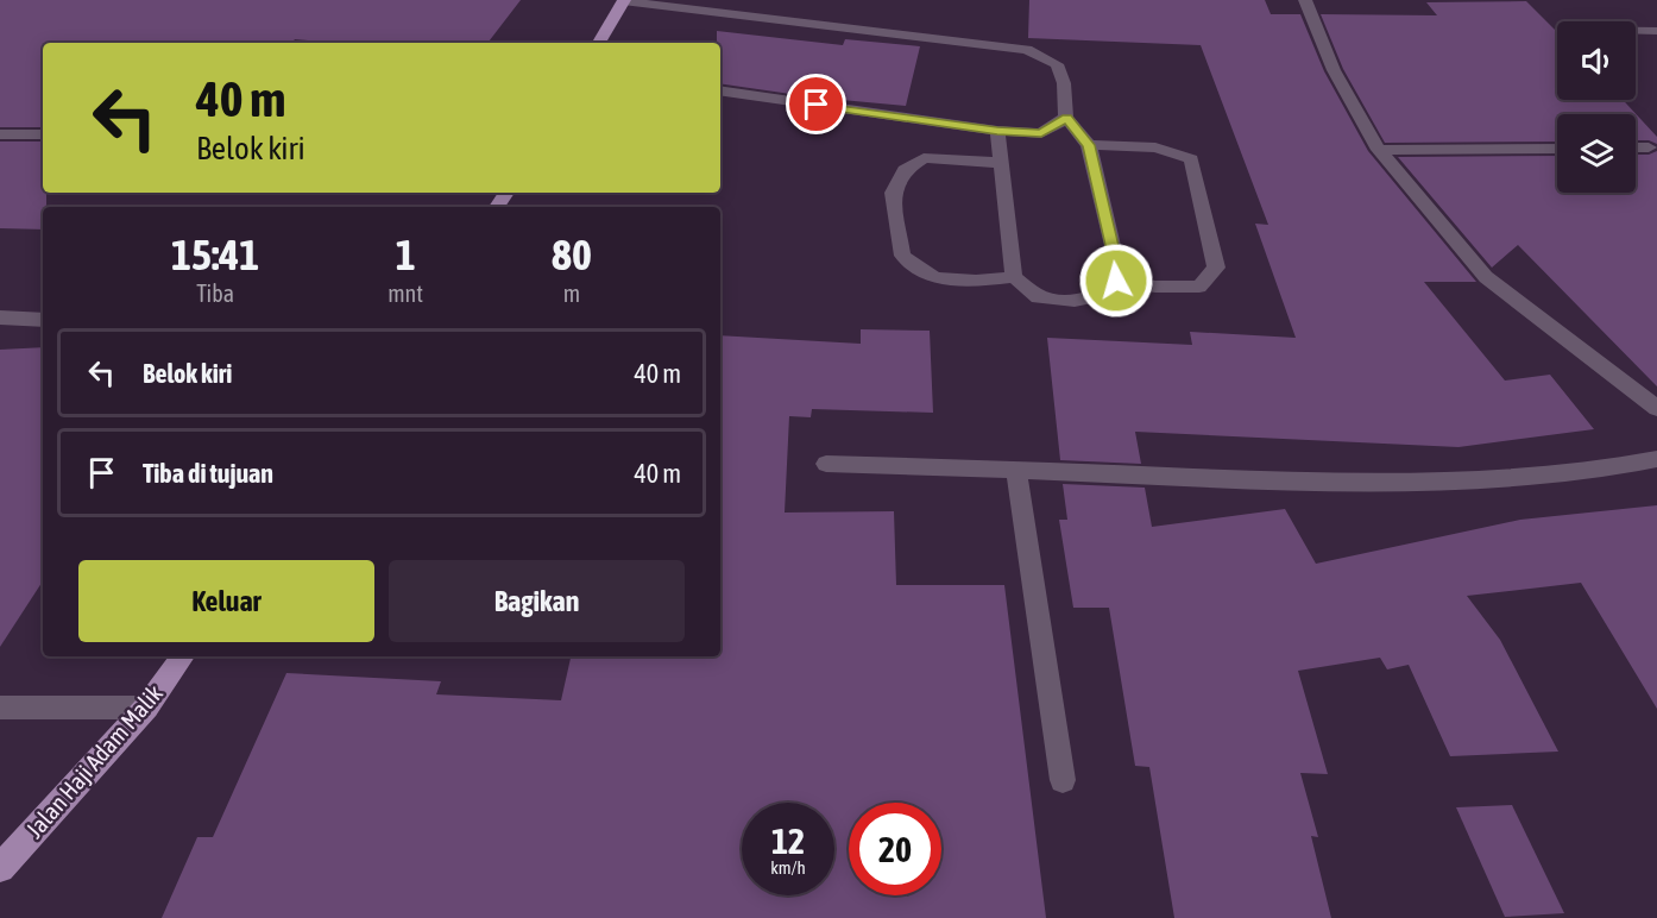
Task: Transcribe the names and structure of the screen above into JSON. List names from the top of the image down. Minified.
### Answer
{"streets":{"main road":["Jalan Haji Adam Malik"]},"page":{"turn":["40 m","Belok kiri"],"eta":["15:41","Tiba","1","mnt","80","m"],"list":[{"name":"Belok kiri","value":"40 m"},{"name":"Tiba di tujuan","value":"40 m"}],"buttons":["Keluar","Bagikan"],"speed":"12 km/h","limit":"20"}}
